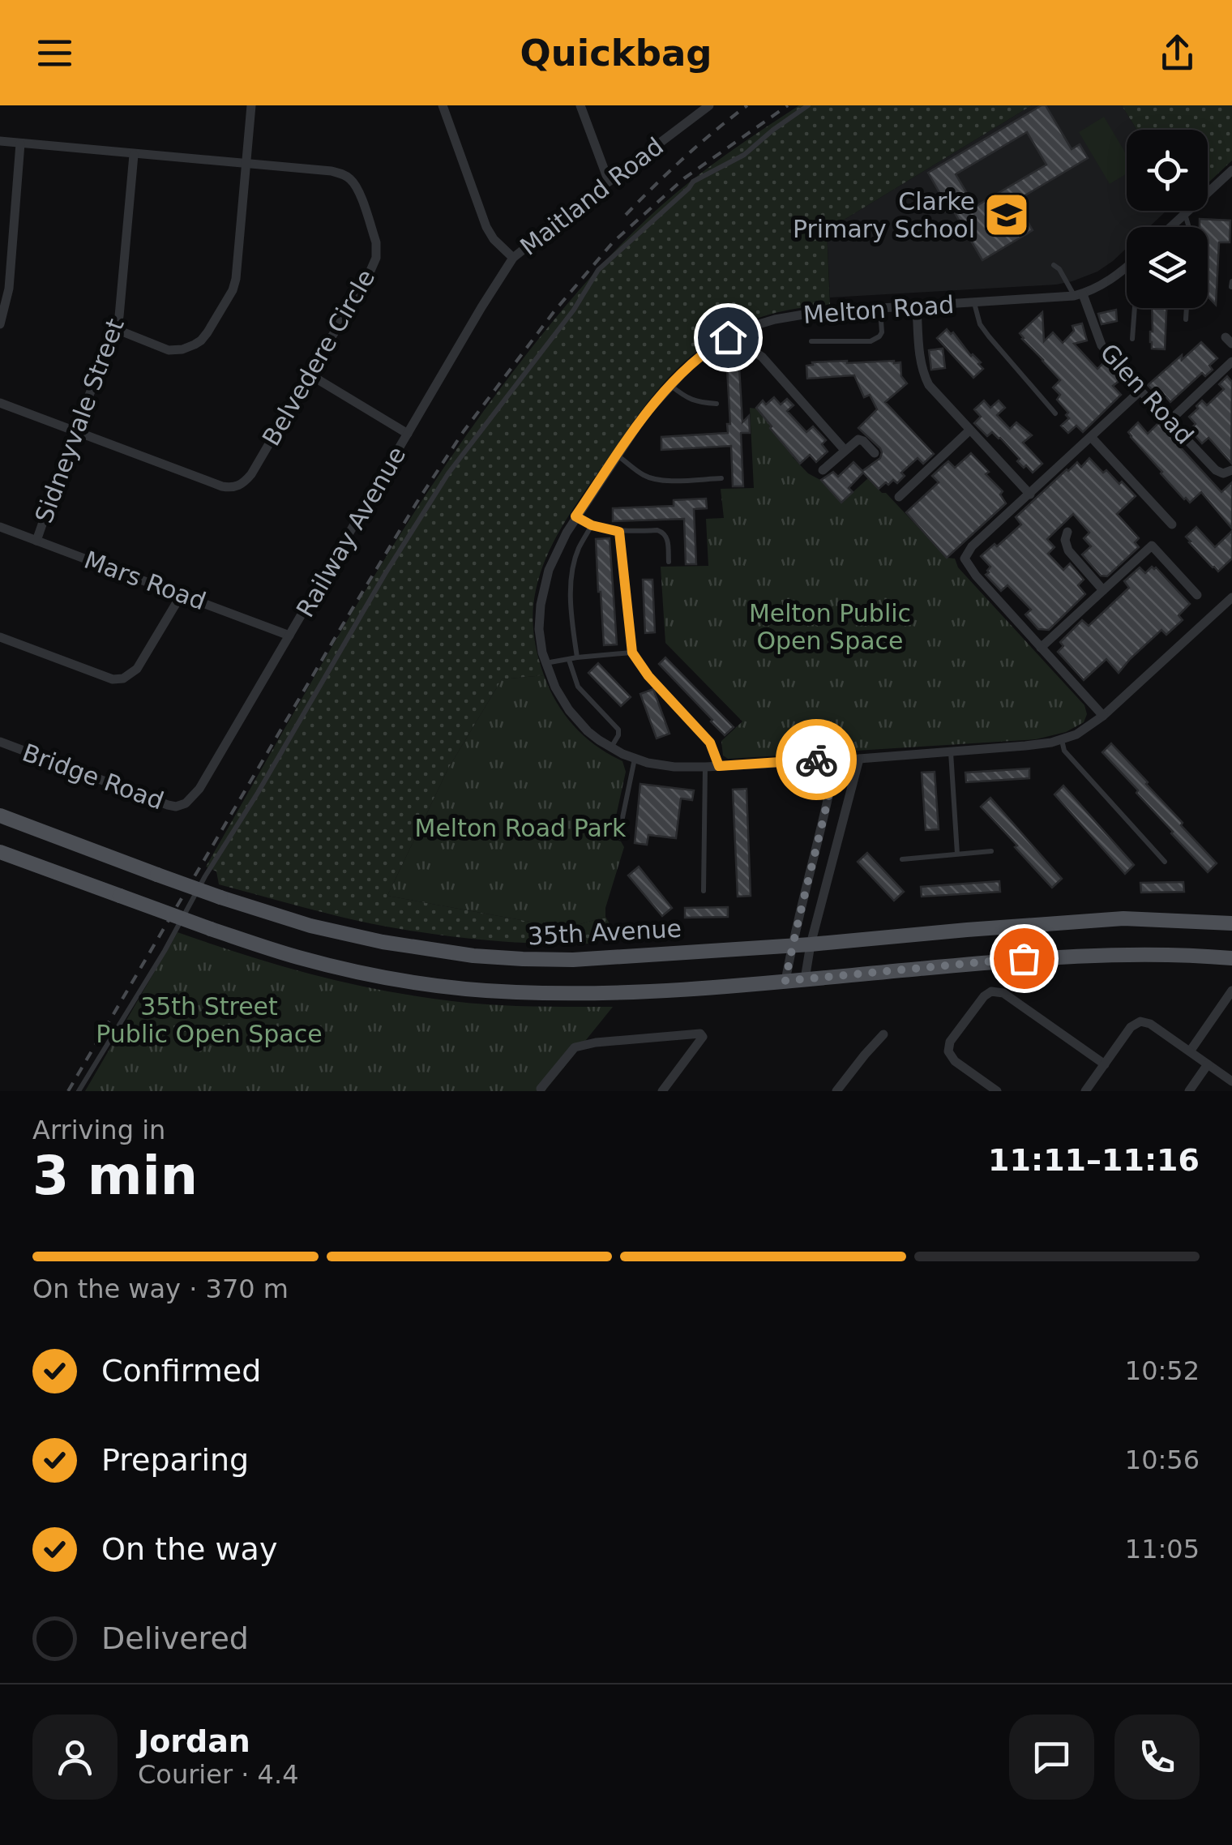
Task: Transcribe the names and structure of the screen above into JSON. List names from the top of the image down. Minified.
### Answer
{"streets":{"main road":["35th Avenue"],"street":["Maitland Road","Melton Road","Belvedere Circle","Glen Road","Sidneyvale Street","Railway Avenue","Mars Road","Bridge Road"]},"crossings":[["Maitland Road","Railway Avenue"],["Melton Road","Glen Road"],["Belvedere Circle","Sidneyvale Street"],["Sidneyvale Street","Mars Road"],["Railway Avenue","Mars Road"],["Railway Avenue","Bridge Road"]],"parks":["Melton Public Open Space","Melton Road Park","35th Street Public Open Space"],"places":{"school or university":["Clarke Primary School"]},"page":{"header":"Quickbag","heading":["3 min","Arriving in","11:11–11:16"],"panel":["Jordan","Courier · 4.4"],"bar":"On the way · 370 m","list":[["Confirmed","10:52"],["Preparing","10:56"],["On the way","11:05"],"Delivered"]}}
